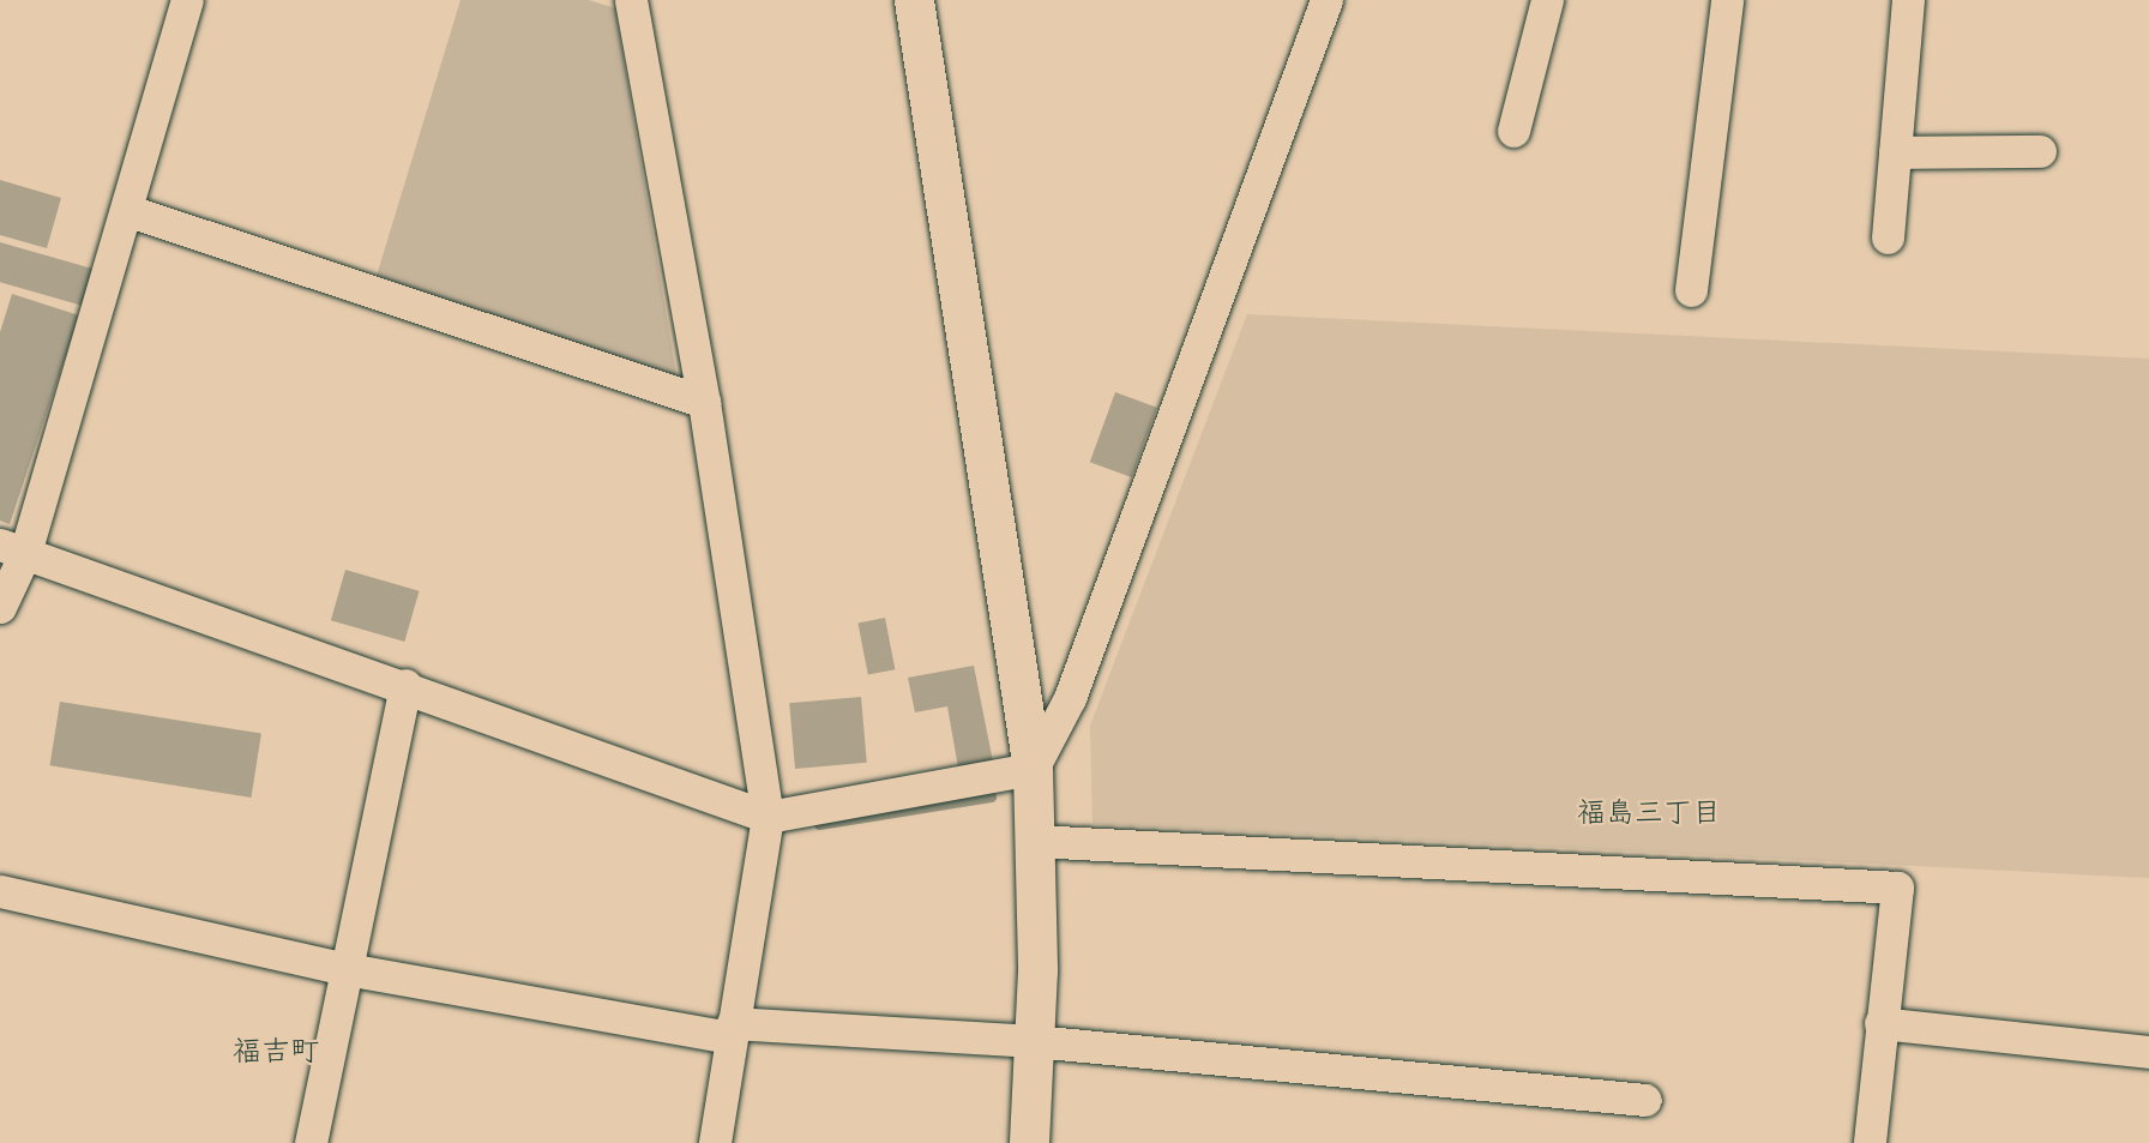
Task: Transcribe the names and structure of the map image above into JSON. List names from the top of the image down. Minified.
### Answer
{"districts":["福島三丁目","福吉町"]}
